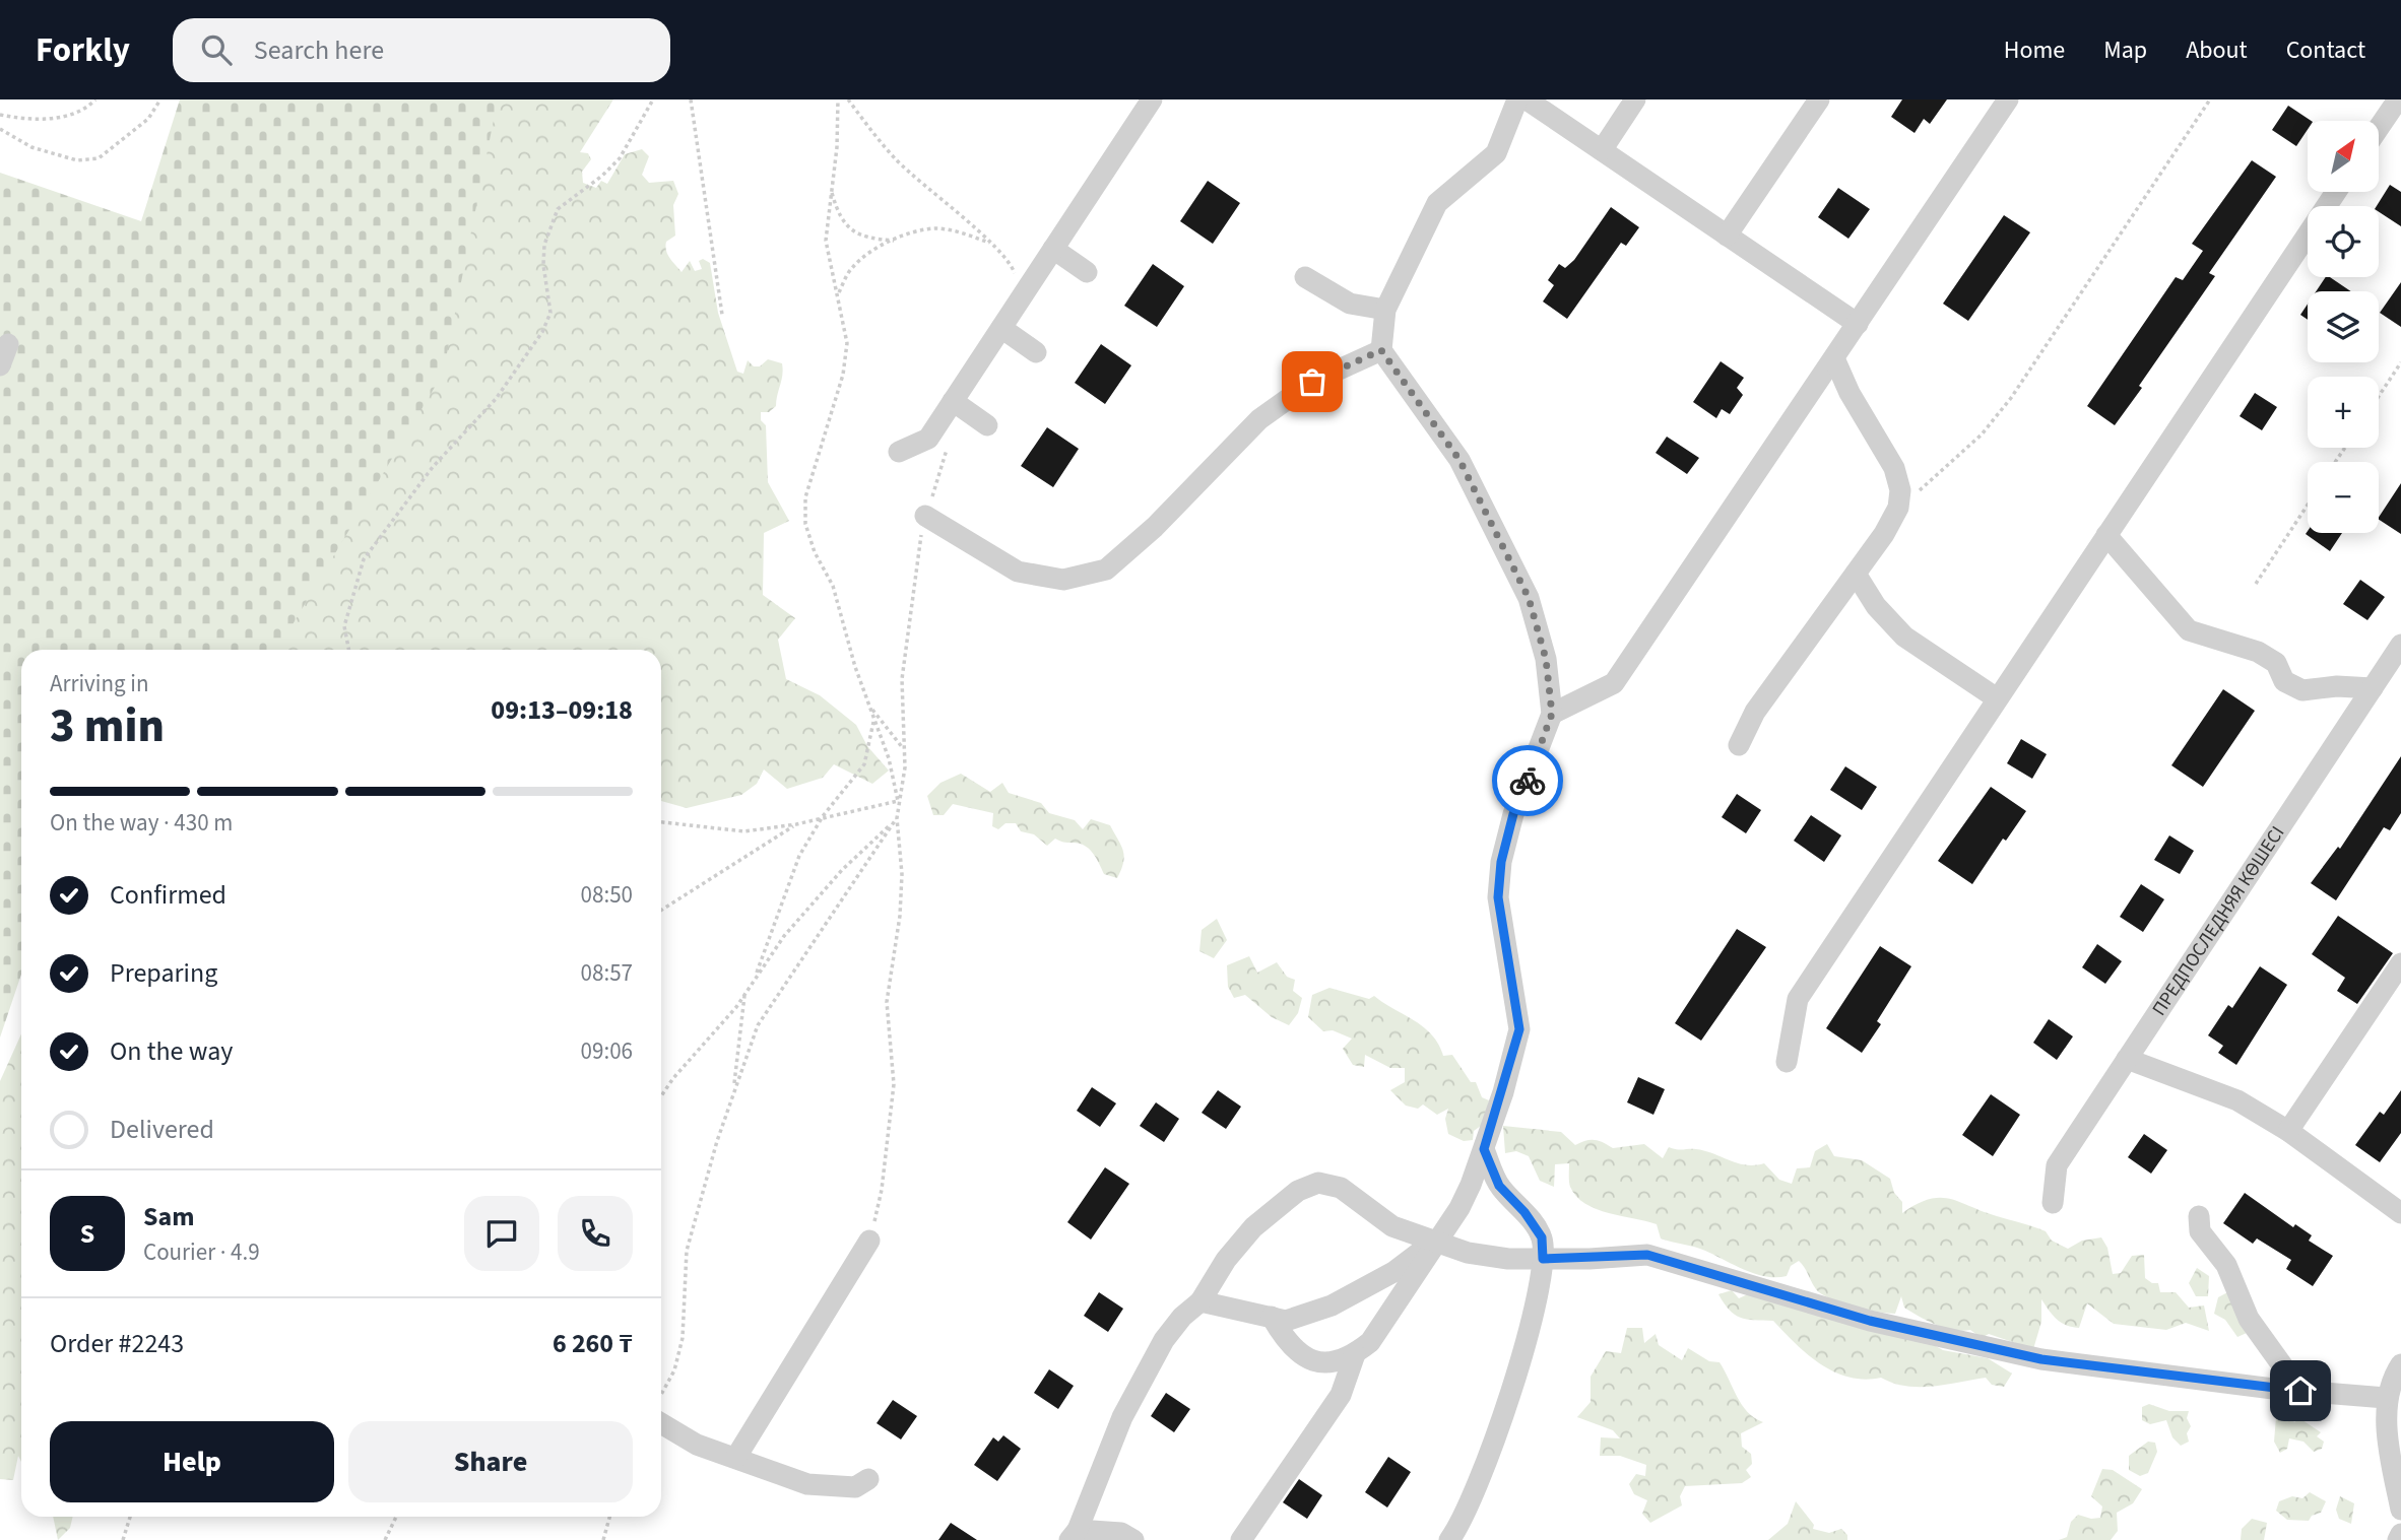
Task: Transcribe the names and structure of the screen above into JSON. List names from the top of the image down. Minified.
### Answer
{"streets":{"street":["ПРЕДПОСЛЕДНЯЯ КӨШЕСІ"]},"north":"top right","page":{"header":"Forkly","search":"Search here","nav":["Home","Map","About","Contact"],"map_buttons":["+","−"],"heading":["3 min","Arriving in","09:13–09:18"],"panel":["Sam","Courier · 4.9","Order #2243","6 260 ₸"],"bar":"On the way · 430 m","list":[["Confirmed","08:50"],["Preparing","08:57"],["On the way","09:06"],"Delivered"],"round":"S","buttons":["Help","Share"]}}
